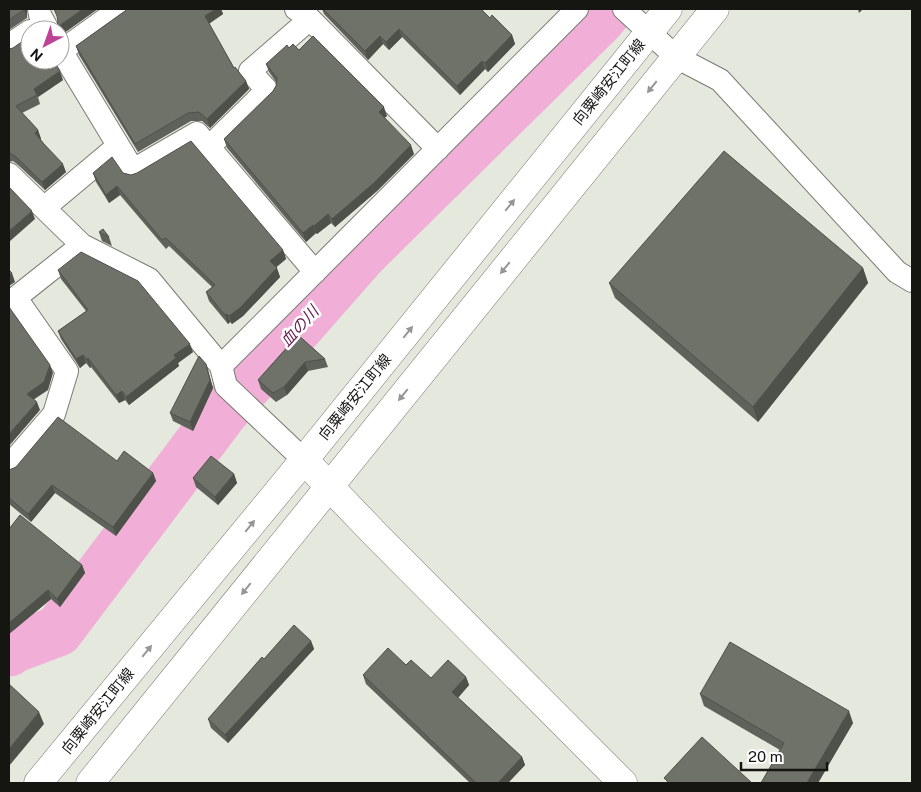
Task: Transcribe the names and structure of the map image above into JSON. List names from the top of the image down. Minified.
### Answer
{"streets":{"main road":["向粟崎安江町線"]},"water":["血の川"],"scale_bar":"20 m","north":"bottom left"}
